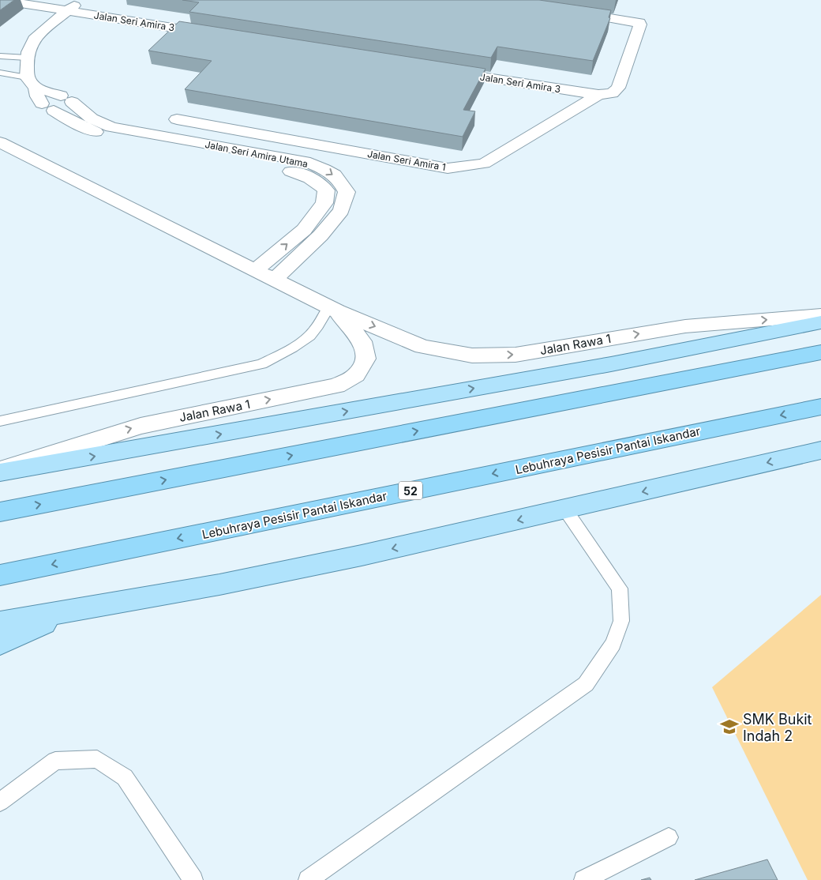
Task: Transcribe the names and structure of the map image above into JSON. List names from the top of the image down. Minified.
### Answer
{"streets":{"highway":["Lebuhraya Pesisir Pantai Iskandar","52"],"street":["Jalan Seri Amira 3","Jalan Seri Amira Utama","Jalan Seri Amira 1","Jalan Rawa 1"]},"crossings":[["Jalan Seri Amira 3","Jalan Seri Amira 1"],["Jalan Seri Amira Utama","Jalan Rawa 1"]],"one_way":["Jalan Rawa 1"],"places":{"school or university":["SMK Bukit Indah 2"]}}
